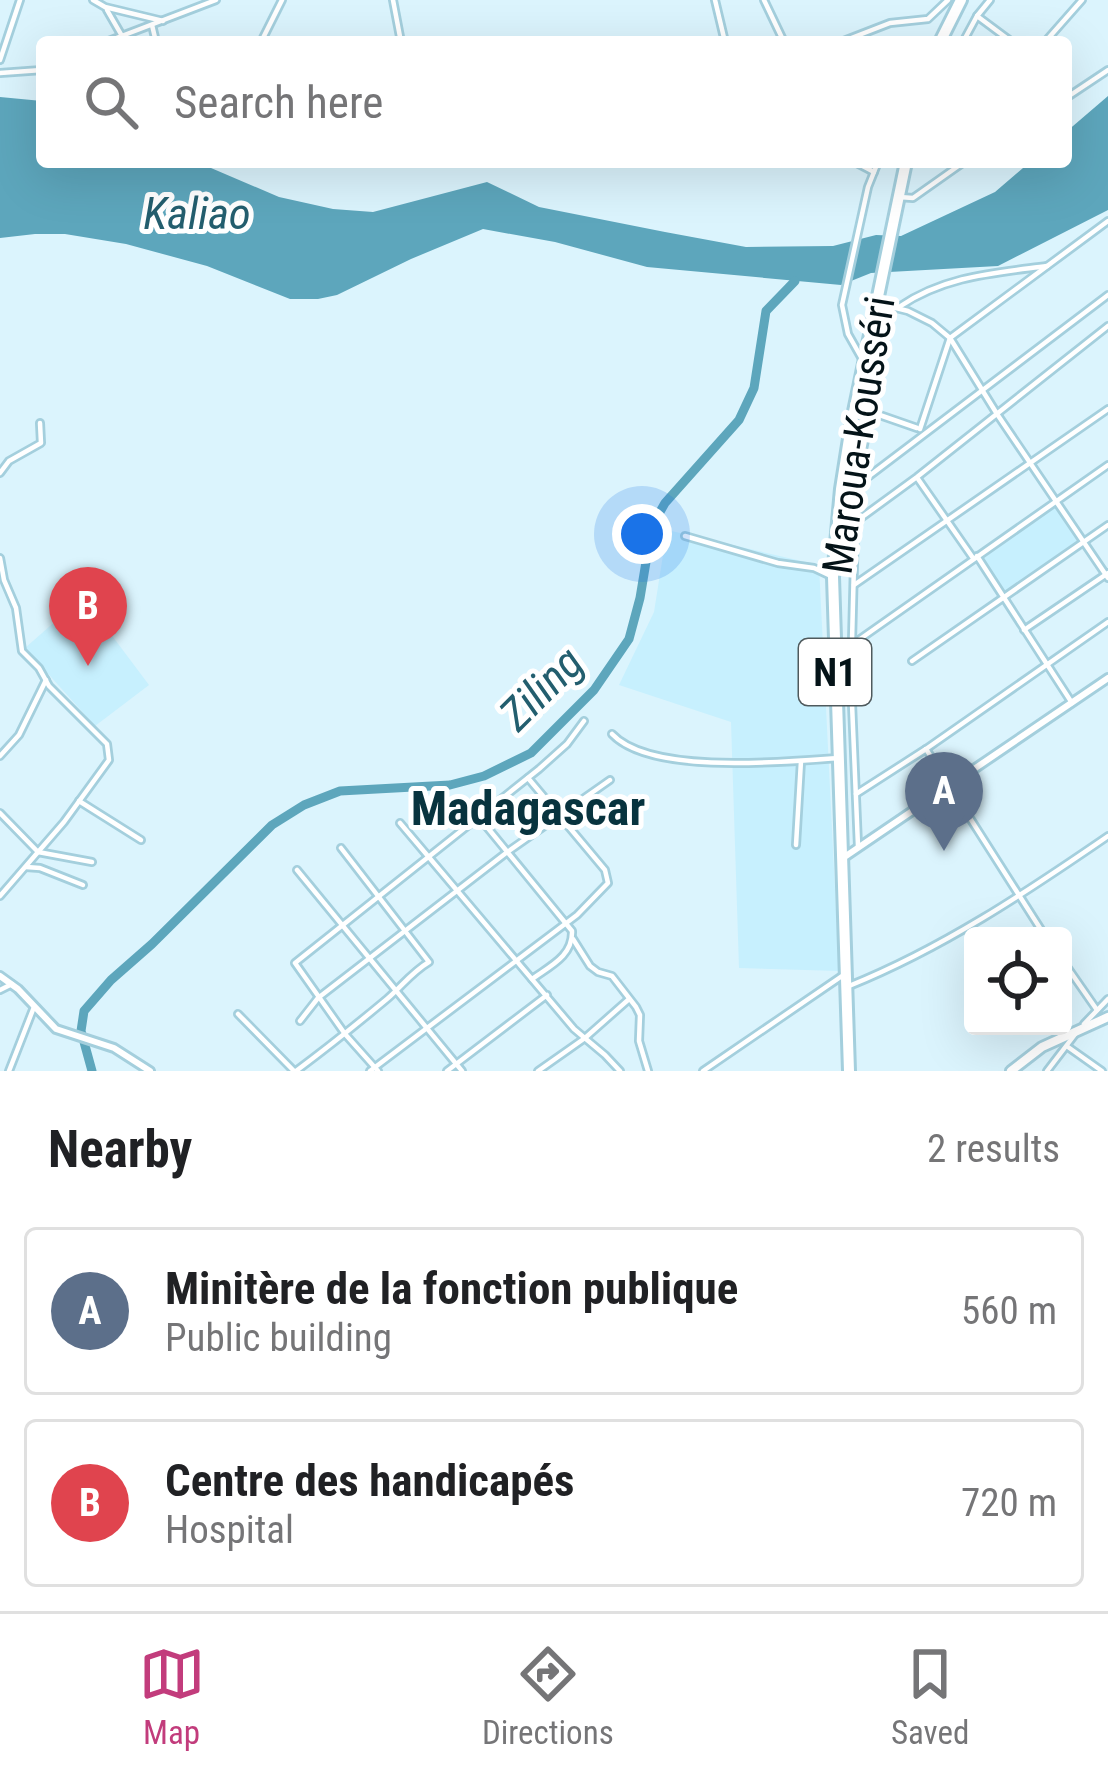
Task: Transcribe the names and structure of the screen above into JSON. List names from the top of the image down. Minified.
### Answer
{"streets":{"highway":["Maroua-Kousséri","N1"]},"districts":["Madagascar"],"water":["Kaliao","Ziling"],"page":{"search":"Search here","pins":["B","A"],"heading":["Nearby","2 results"],"list":[{"mark":"A","name":"Minitère de la fonction publique","note":"Public building","value":"560 m"},{"mark":"B","name":"Centre des handicapés","note":"Hospital","value":"720 m"}],"nav":["Map","Directions","Saved"]}}
